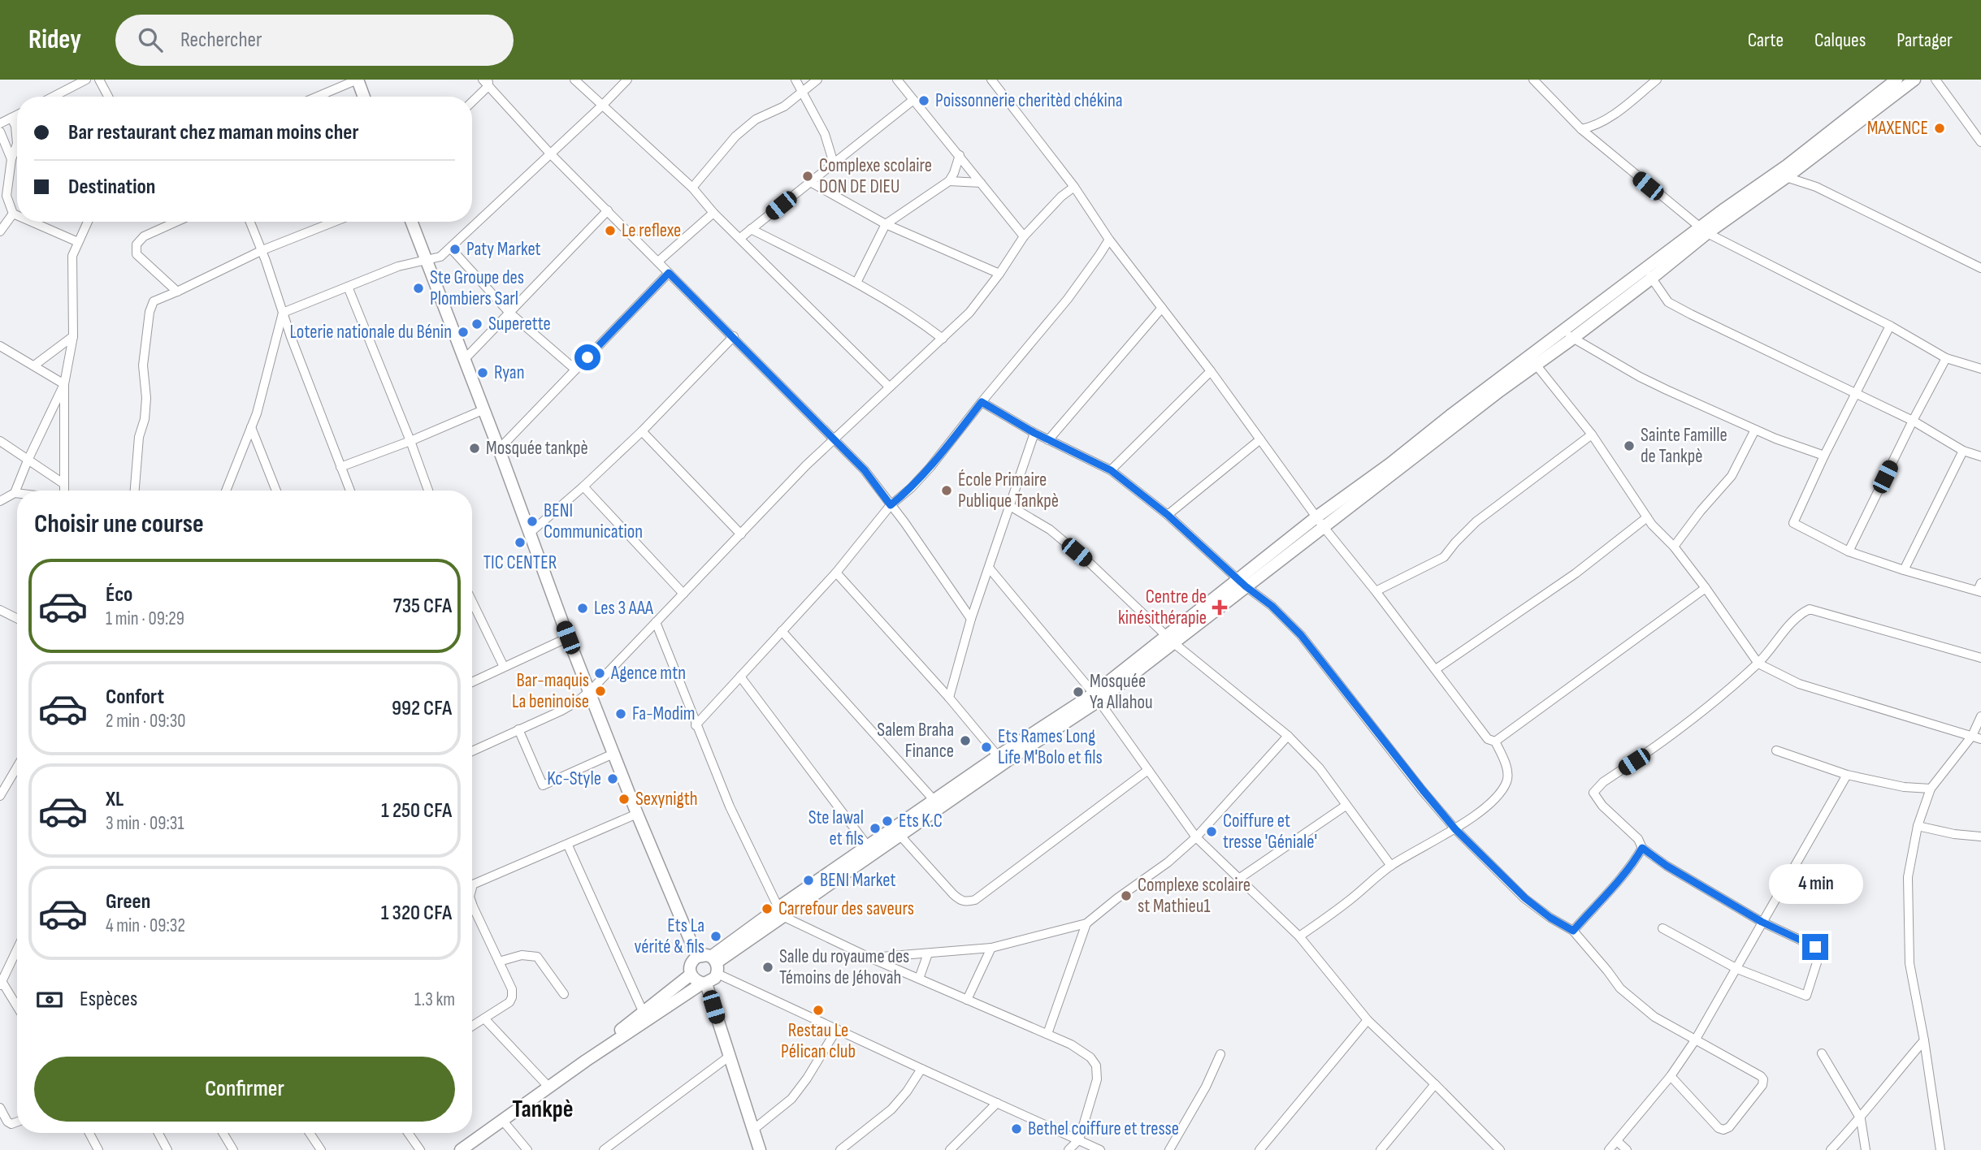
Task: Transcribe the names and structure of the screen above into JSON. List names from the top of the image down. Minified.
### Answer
{"districts":["Tankpè"],"places":{"other":["Poissonnerie cheritèd chékina","MAXENCE","Complexe scolaire DON DE DIEU","Le reflexe","Paty Market","Ste Groupe des Plombiers Sarl","Superette","Loterie nationale du Bénin","Ryan","Sainte Famille de Tankpè","Mosquée tankpè","École Primaire Publique Tankpè","BENI Communication","TIC CENTER","Les 3 AAA","Agence mtn","Bar-maquis La beninoise","Mosquée Ya Allahou","Fa-Modim","Salem Braha Finance","Ets Rames Long Life M'Bolo et fils","Kc-Style","Sexynigth","Ets K.C","Ste lawal et fils","Coiffure et tresse 'Géniale'","BENI Market","Complexe scolaire st Mathieu1","Carrefour des saveurs","Ets La vérité & fils","Salle du royaume des Témoins de Jéhovah","Restau Le Pélican club","Bethel coiffure et tresse"],"health":["Centre de kinésithérapie"]},"page":{"header":"Ridey","search":"Rechercher","nav":["Carte","Calques","Partager"],"banner":["Bar restaurant chez maman moins cher","Destination"],"heading":"Choisir une course","list":[{"name":"Éco","note":"1 min · 09:29","value":"735 CFA"},{"name":"Confort","note":"2 min · 09:30","value":"992 CFA"},{"name":"XL","note":"3 min · 09:31","value":"1 250 CFA"},{"name":"Green","note":"4 min · 09:32","value":"1 320 CFA"}],"bubble":"4 min","pay":["Espèces","1.3 km"],"buttons":"Confirmer"}}
